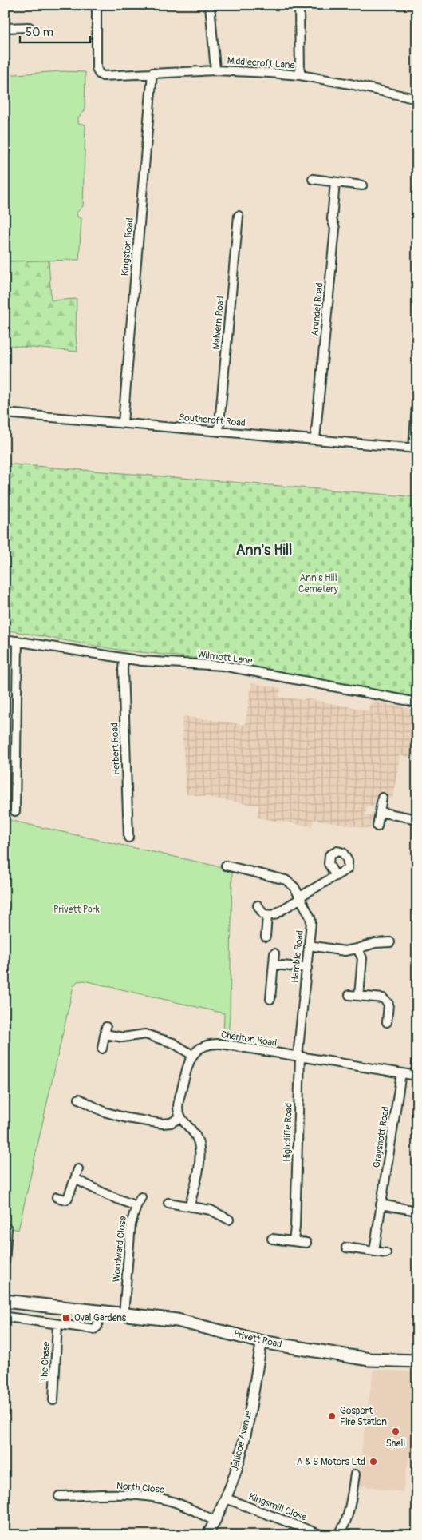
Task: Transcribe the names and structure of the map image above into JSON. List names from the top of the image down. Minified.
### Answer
{"streets":{"main road":["Privett Road"],"street":["Middlecroft Lane","Kingston Road","Arundel Road","Malvern Road","Southcroft Road","Wilmott Lane","Herbert Road","Hamble Road","Cheriton Road","Highcliffe Road","Grayshott Road","Woodward Close","The Chase","Jellicoe Avenue","North Close","Kingsmill Close"]},"crossings":[["Middlecroft Lane","Kingston Road"],["Kingston Road","Southcroft Road"],["Arundel Road","Southcroft Road"],["Malvern Road","Southcroft Road"],["Wilmott Lane","Herbert Road"],["Hamble Road","Cheriton Road"],["Hamble Road","Highcliffe Road"],["Cheriton Road","Highcliffe Road"],["Cheriton Road","Grayshott Road"],["Woodward Close","Privett Road"],["Privett Road","Jellicoe Avenue"],["Jellicoe Avenue","North Close"],["Jellicoe Avenue","Kingsmill Close"]],"districts":["Ann's Hill"],"parks":["Ann's Hill Cemetery","Privett Park"],"places":{"transit":["Oval Gardens"],"other":["Gosport Fire Station","Shell","A & S Motors Ltd"]},"scale_bar":"50 m"}
